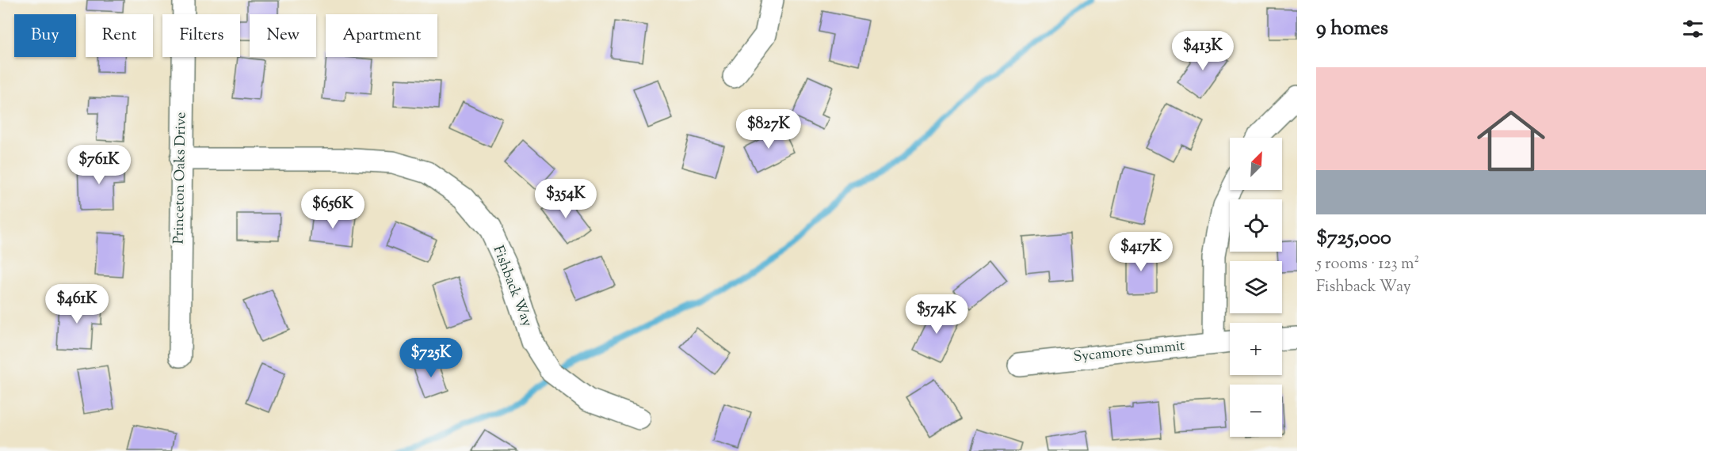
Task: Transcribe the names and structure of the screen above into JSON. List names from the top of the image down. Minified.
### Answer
{"streets":{"street":["Princeton Oaks Drive","Fishback Way","Sycamore Summit"]},"crossings":[["Princeton Oaks Drive","Fishback Way"]],"north":"top right","page":{"heading":"9 homes","chip":["Buy","Rent","Filters","New","Apartment"],"price":["$413K","$827K","$761K","$354K","$656K","$417K","$461K","$574K","$725K"],"list":[{"name":"$725,000","note":"5 rooms · 123 m² · Fishback Way"}],"map_buttons":["+","−"]}}
